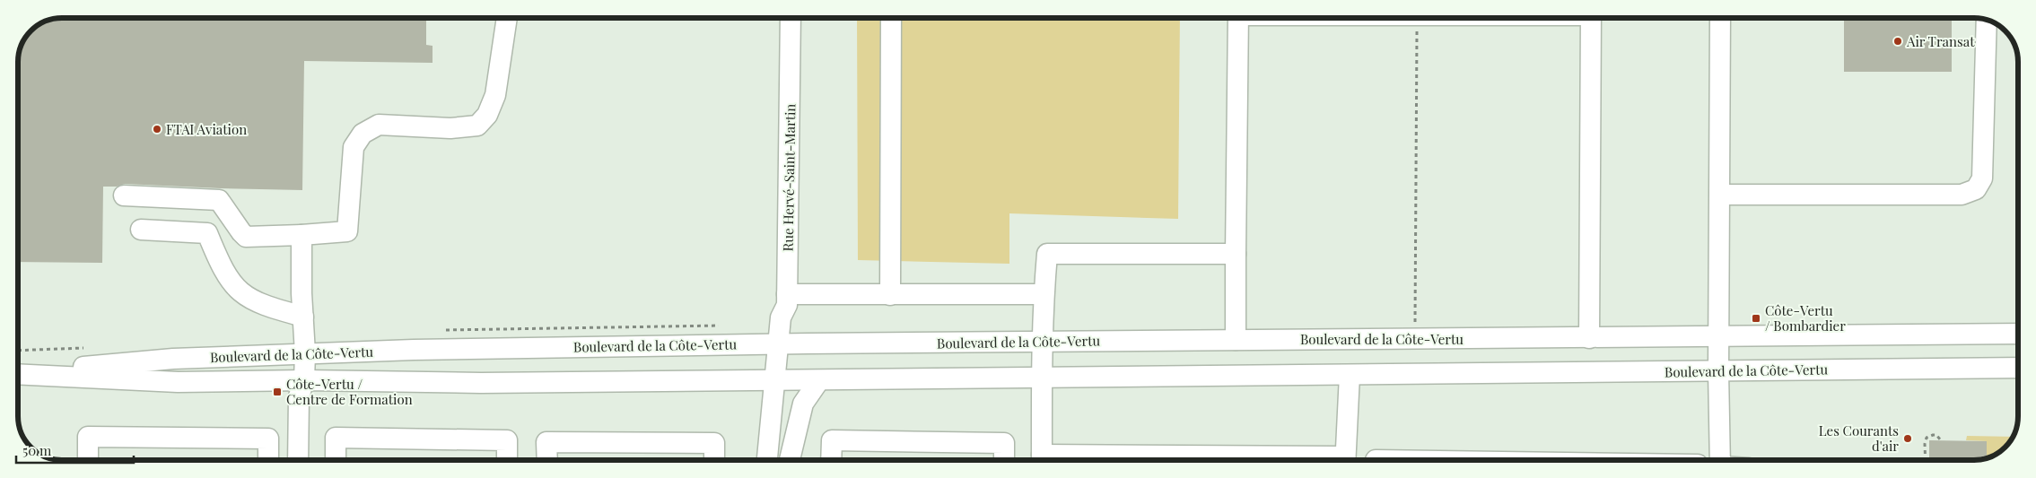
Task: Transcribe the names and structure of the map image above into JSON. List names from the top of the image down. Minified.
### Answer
{"streets":{"street":["Rue Hervé-Saint-Martin","Boulevard de la Côte-Vertu"]},"crossings":[["Rue Hervé-Saint-Martin","Boulevard de la Côte-Vertu"]],"places":{"other":["Air Transat","FTAI Aviation","Les Courants d'air"],"transit":["Côte-Vertu / Bombardier","Côte-Vertu / Centre de Formation"]},"scale_bar":"50 m"}
